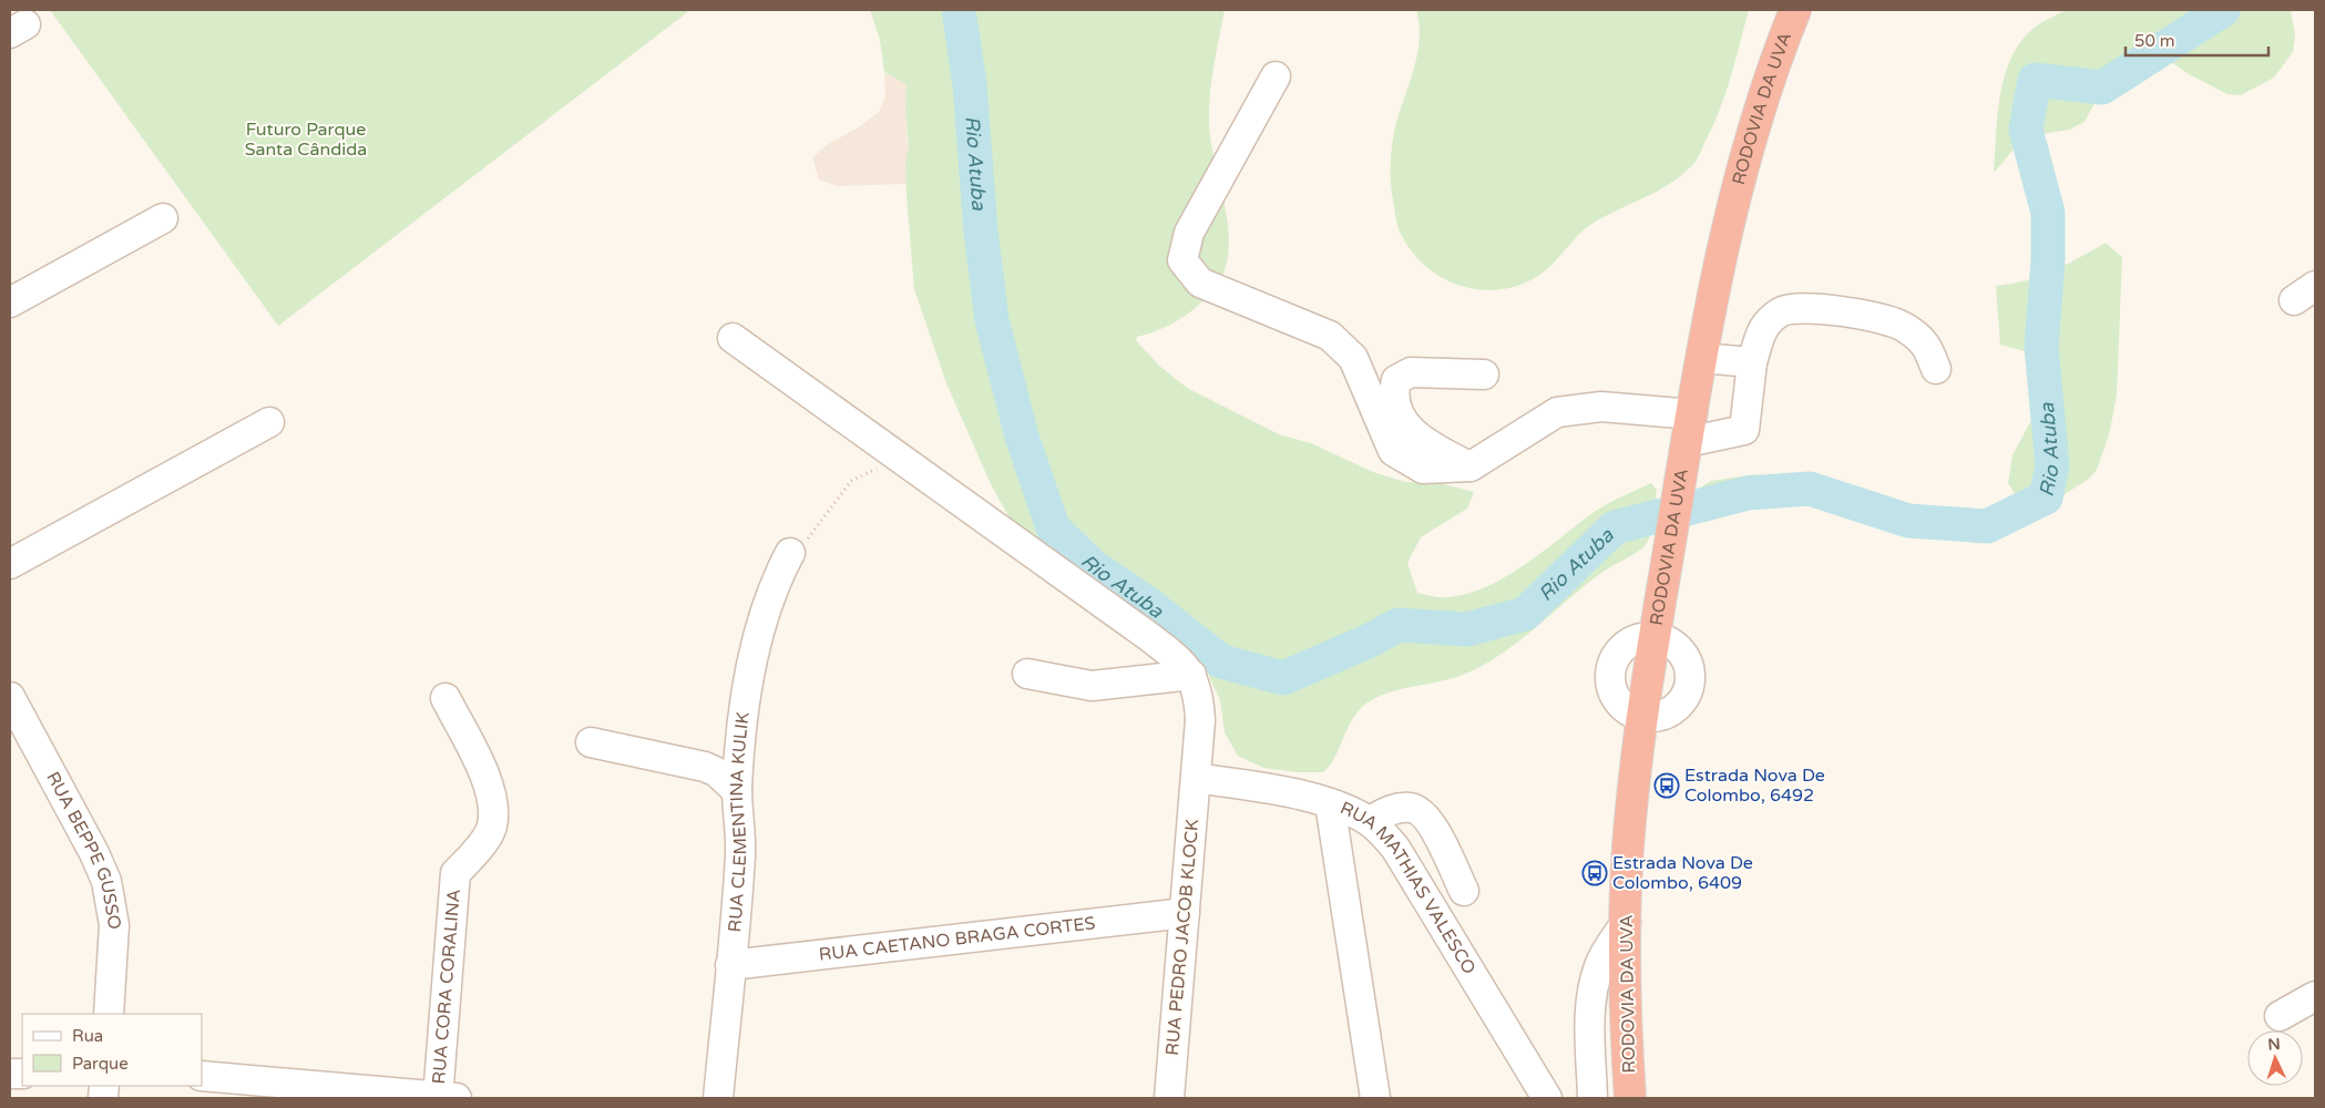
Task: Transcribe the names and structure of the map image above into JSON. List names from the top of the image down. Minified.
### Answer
{"streets":{"highway":["RODOVIA DA UVA"],"street":["RUA CLEMENTINA KULIK","RUA BEPPE GUSSO","RUA MATHIAS VALESCO","RUA PEDRO JACOB KLOCK","RUA CAETANO BRAGA CORTES","RUA CORA CORALINA"]},"crossings":[["RUA CLEMENTINA KULIK","RUA CAETANO BRAGA CORTES"],["RUA MATHIAS VALESCO","RUA PEDRO JACOB KLOCK"],["RUA PEDRO JACOB KLOCK","RUA CAETANO BRAGA CORTES"]],"water":["Rio Atuba"],"parks":["Futuro Parque Santa Cândida"],"places":{"bus stop":["Estrada Nova De Colombo, 6492","Estrada Nova De Colombo, 6409"]},"legend":["Rua","Parque"],"scale_bar":"50 m","north":"top"}
